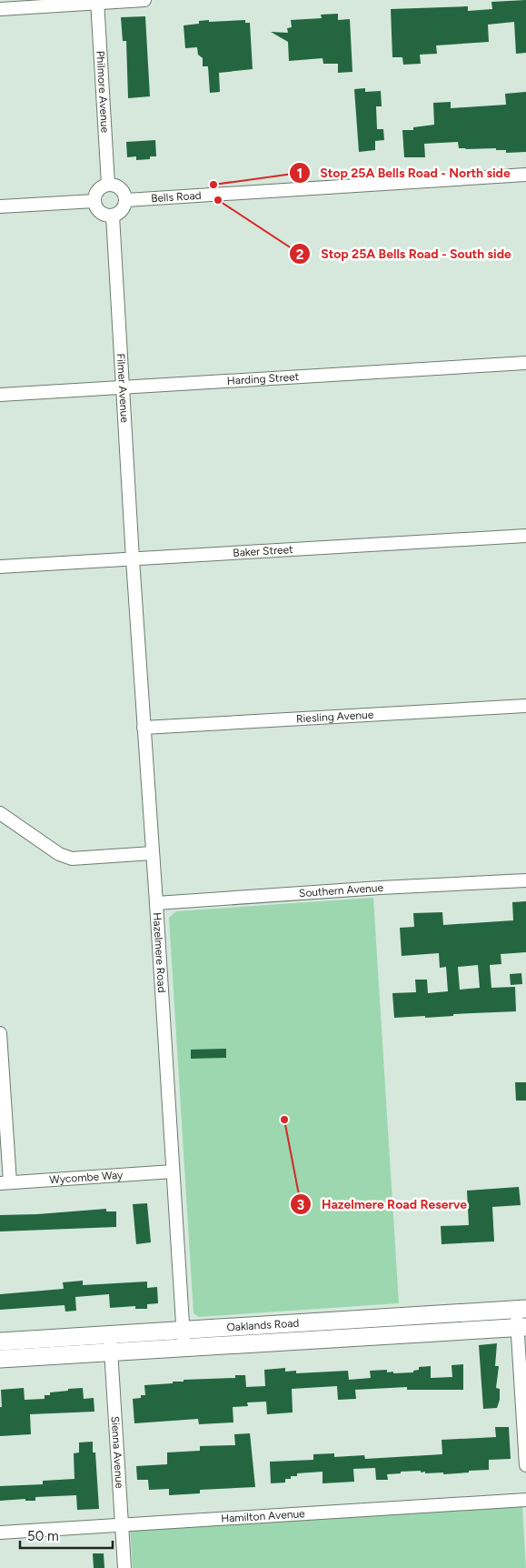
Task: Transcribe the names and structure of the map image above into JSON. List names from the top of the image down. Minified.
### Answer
{"streets":{"main road":["Oaklands Road"],"street":["Philmore Avenue","Bells Road","Harding Street","Filmer Avenue","Baker Street","Riesling Avenue","Southern Avenue","Hazelmere Road","Wycombe Way","Sienna Avenue","Hamilton Avenue"]},"crossings":[["Philmore Avenue","Bells Road"],["Philmore Avenue","Filmer Avenue"],["Bells Road","Filmer Avenue"],["Harding Street","Filmer Avenue"],["Filmer Avenue","Baker Street"],["Filmer Avenue","Hazelmere Road"],["Baker Street","Hazelmere Road"],["Riesling Avenue","Hazelmere Road"],["Southern Avenue","Hazelmere Road"],["Hazelmere Road","Wycombe Way"],["Hazelmere Road","Oaklands Road"],["Oaklands Road","Sienna Avenue"],["Sienna Avenue","Hamilton Avenue"]],"places":["Stop 25A Bells Road - North side","Stop 25A Bells Road - South side","Hazelmere Road Reserve"],"scale_bar":"50 m"}
